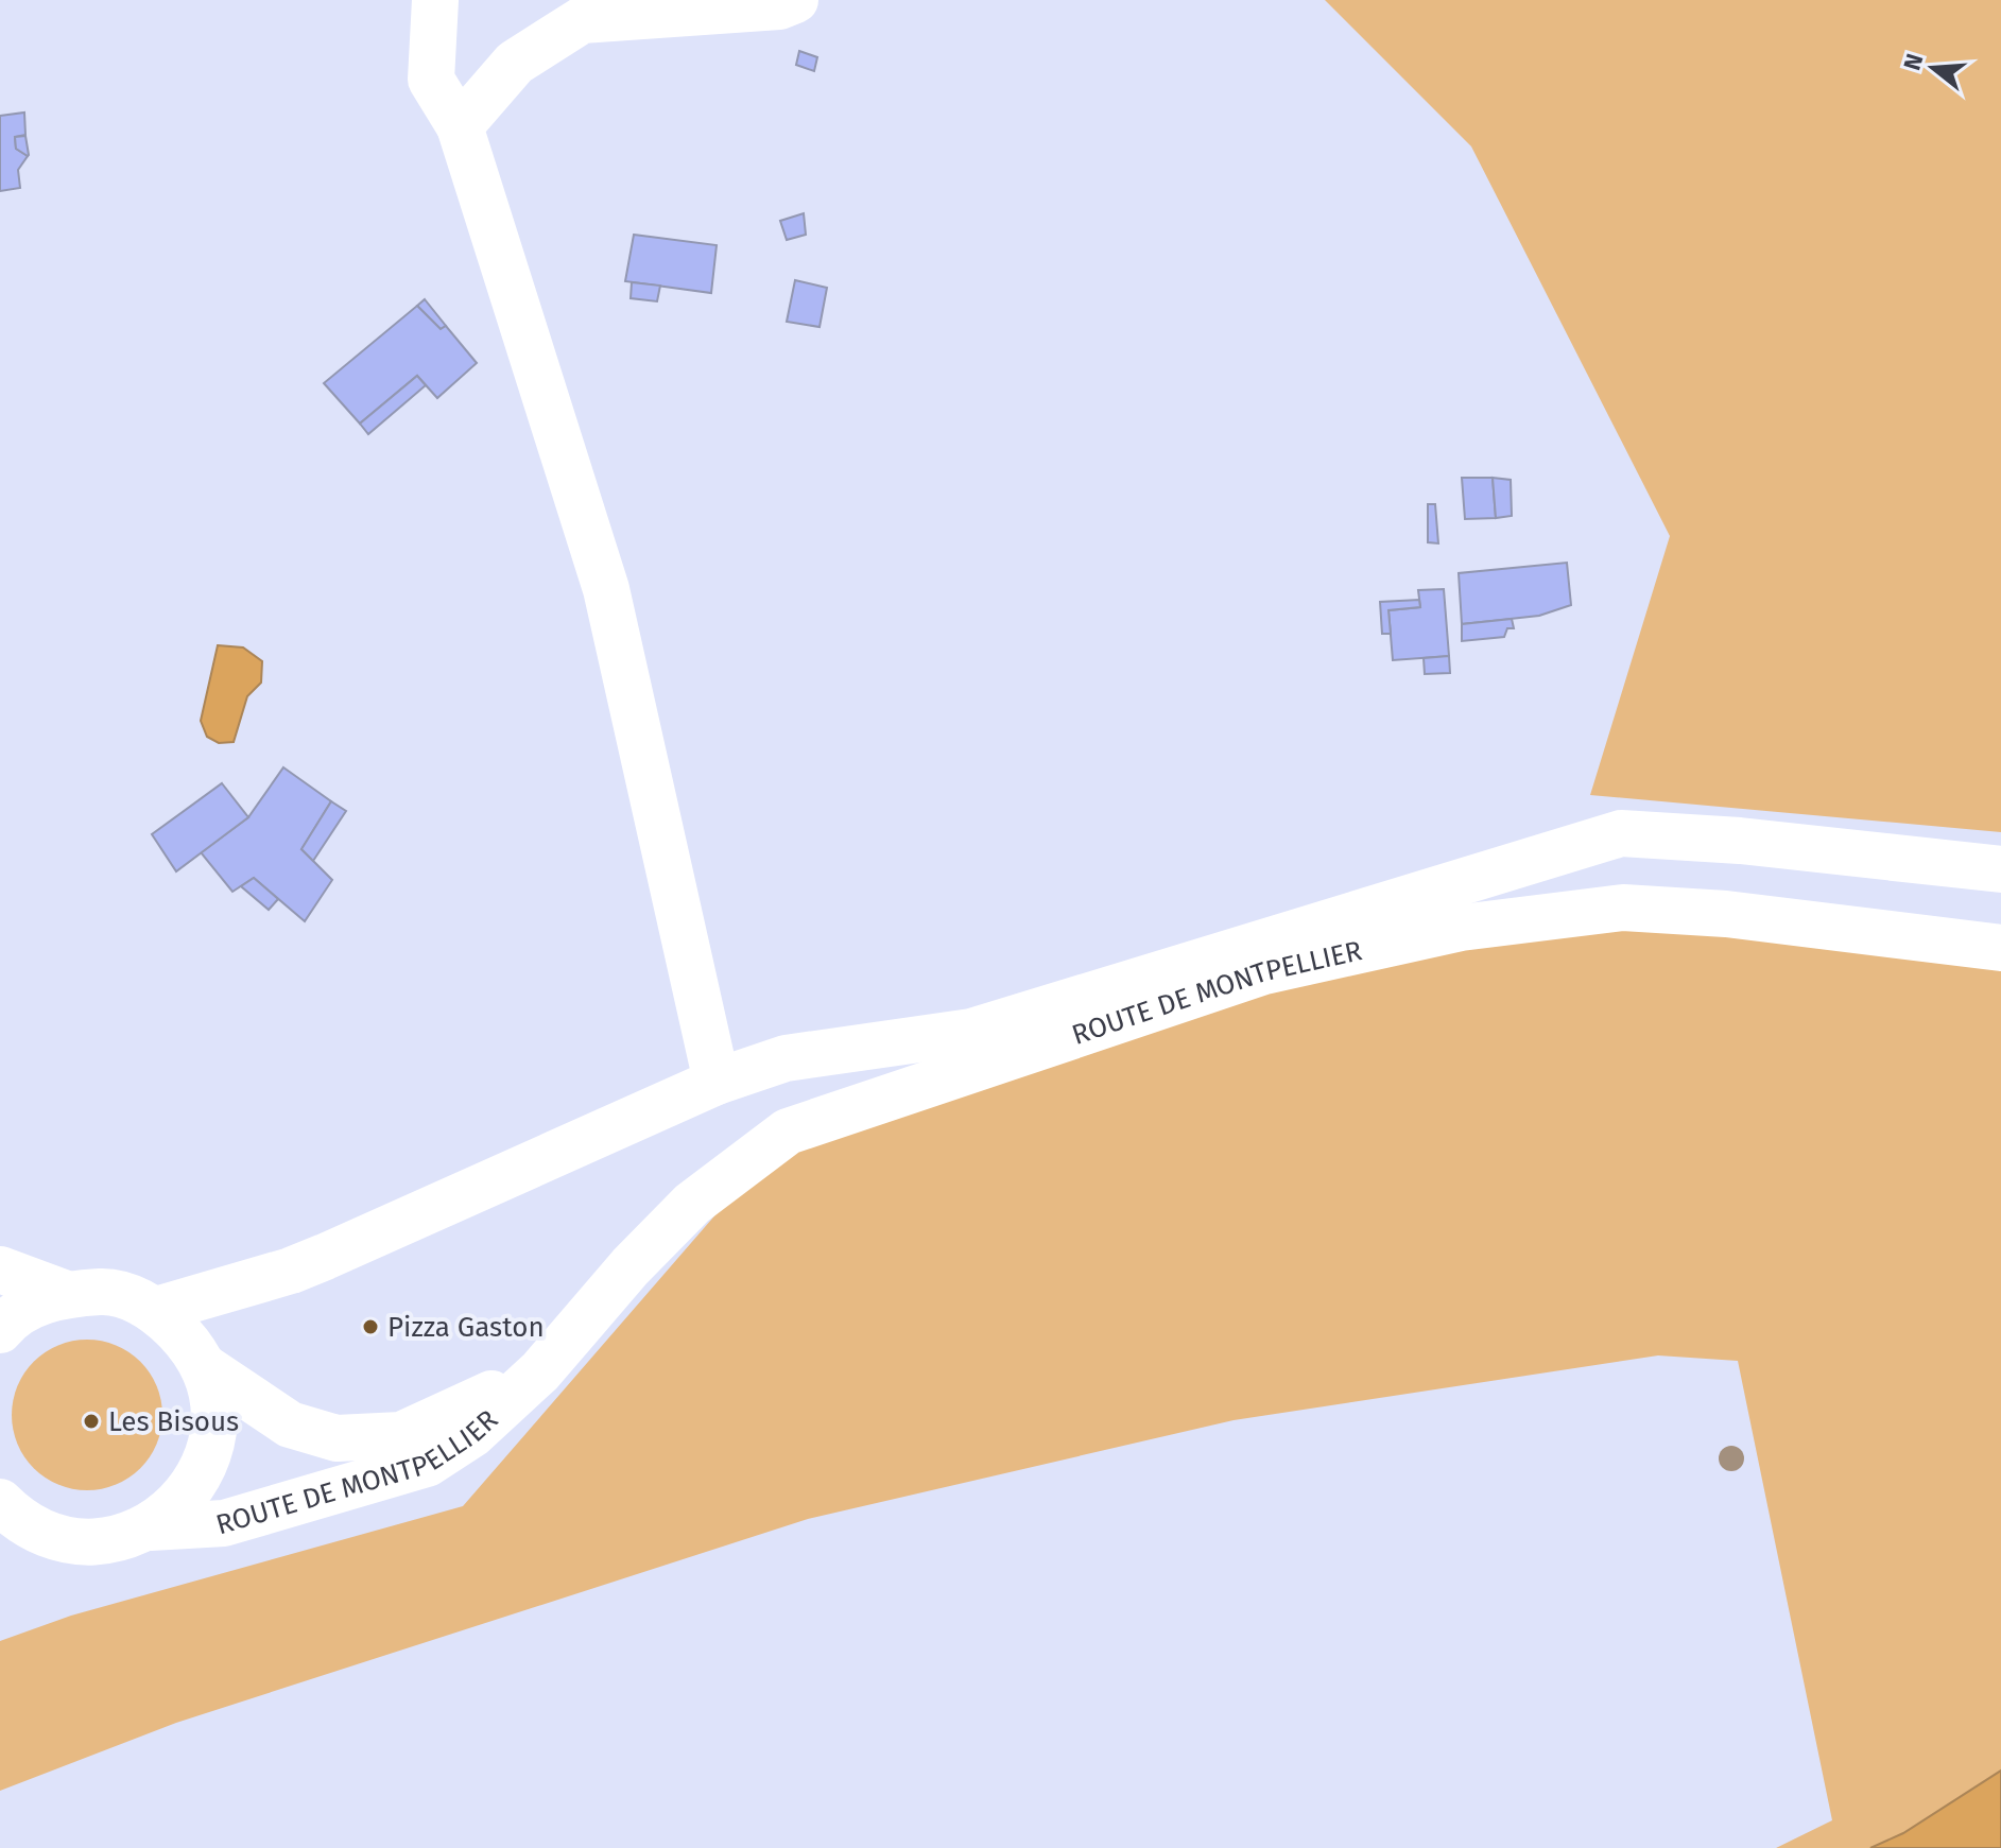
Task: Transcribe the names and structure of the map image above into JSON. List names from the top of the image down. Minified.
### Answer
{"streets":{"street":["ROUTE DE MONTPELLIER"]},"places":["Pizza Gaston","Les Bisous"],"north":"left"}
